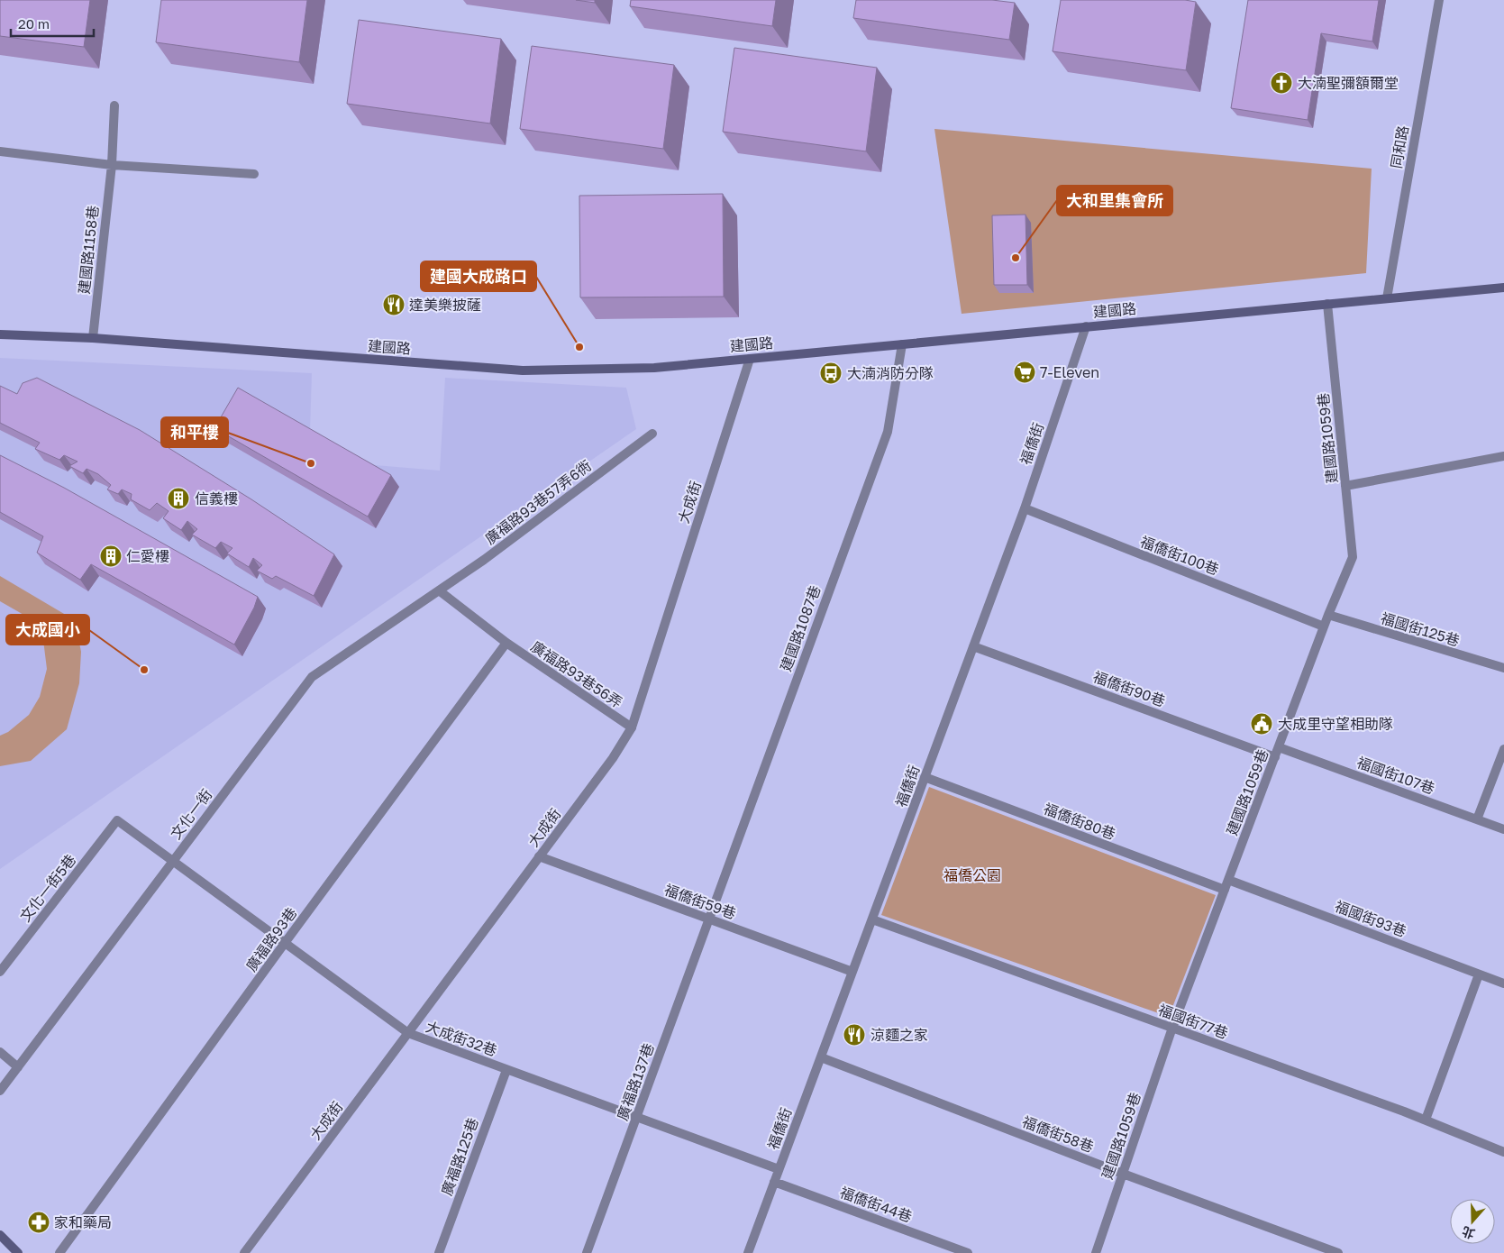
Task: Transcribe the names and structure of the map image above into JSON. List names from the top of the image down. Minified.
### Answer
{"streets":{"street":["同和路","建國路1158巷","建國路","建國路1059巷","福僑街","廣福路93巷57弄6衖","大成街","福僑街100巷","建國路1087巷","福國街125巷","廣福路93巷56弄","福僑街90巷","福國街107巷","文化一街","福僑街80巷","文化一街5巷","福僑街59巷","福國街93巷","廣福路93巷","福國街77巷","大成街32巷","廣福路137巷","福僑街58巷","廣福路125巷","福僑街44巷"]},"crossings":[["同和路","建國路"],["建國路1158巷","建國路"],["建國路","建國路1059巷"],["建國路","福僑街"],["建國路","大成街"],["建國路","建國路1087巷"],["建國路1059巷","福僑街100巷"],["建國路1059巷","福國街125巷"],["建國路1059巷","福僑街90巷"],["建國路1059巷","福國街107巷"],["建國路1059巷","福僑街80巷"],["建國路1059巷","福國街93巷"],["建國路1059巷","福國街77巷"],["建國路1059巷","福僑街58巷"],["福僑街","福僑街100巷"],["福僑街","福僑街90巷"],["福僑街","福僑街80巷"],["福僑街","福僑街59巷"],["福僑街","福國街77巷"],["福僑街","大成街32巷"],["福僑街","福僑街58巷"],["福僑街","福僑街44巷"],["廣福路93巷57弄6衖","廣福路93巷56弄"],["廣福路93巷57弄6衖","文化一街"],["大成街","廣福路93巷56弄"],["大成街","福僑街59巷"],["大成街","大成街32巷"],["建國路1087巷","福僑街59巷"],["建國路1087巷","廣福路137巷"],["廣福路93巷56弄","文化一街"],["廣福路93巷56弄","廣福路93巷"],["文化一街","大成街32巷"],["文化一街5巷","大成街32巷"],["福僑街59巷","廣福路137巷"],["廣福路93巷","大成街32巷"],["大成街32巷","廣福路137巷"],["大成街32巷","廣福路125巷"]],"parks":["福僑公園"],"places":{"church":["大湳聖彌額爾堂"],"other":["大和里集會所","建國大成路口","和平樓","大成國小"],"restaurant":["達美樂披薩","涼麵之家"],"supermarket":["7-Eleven"],"bus stop":["大湳消防分隊"],"building":["信義樓","仁愛樓"],"public building":["大成里守望相助隊"],"pharmacy":["家和藥局"]},"scale_bar":"20 m","north":"bottom"}
